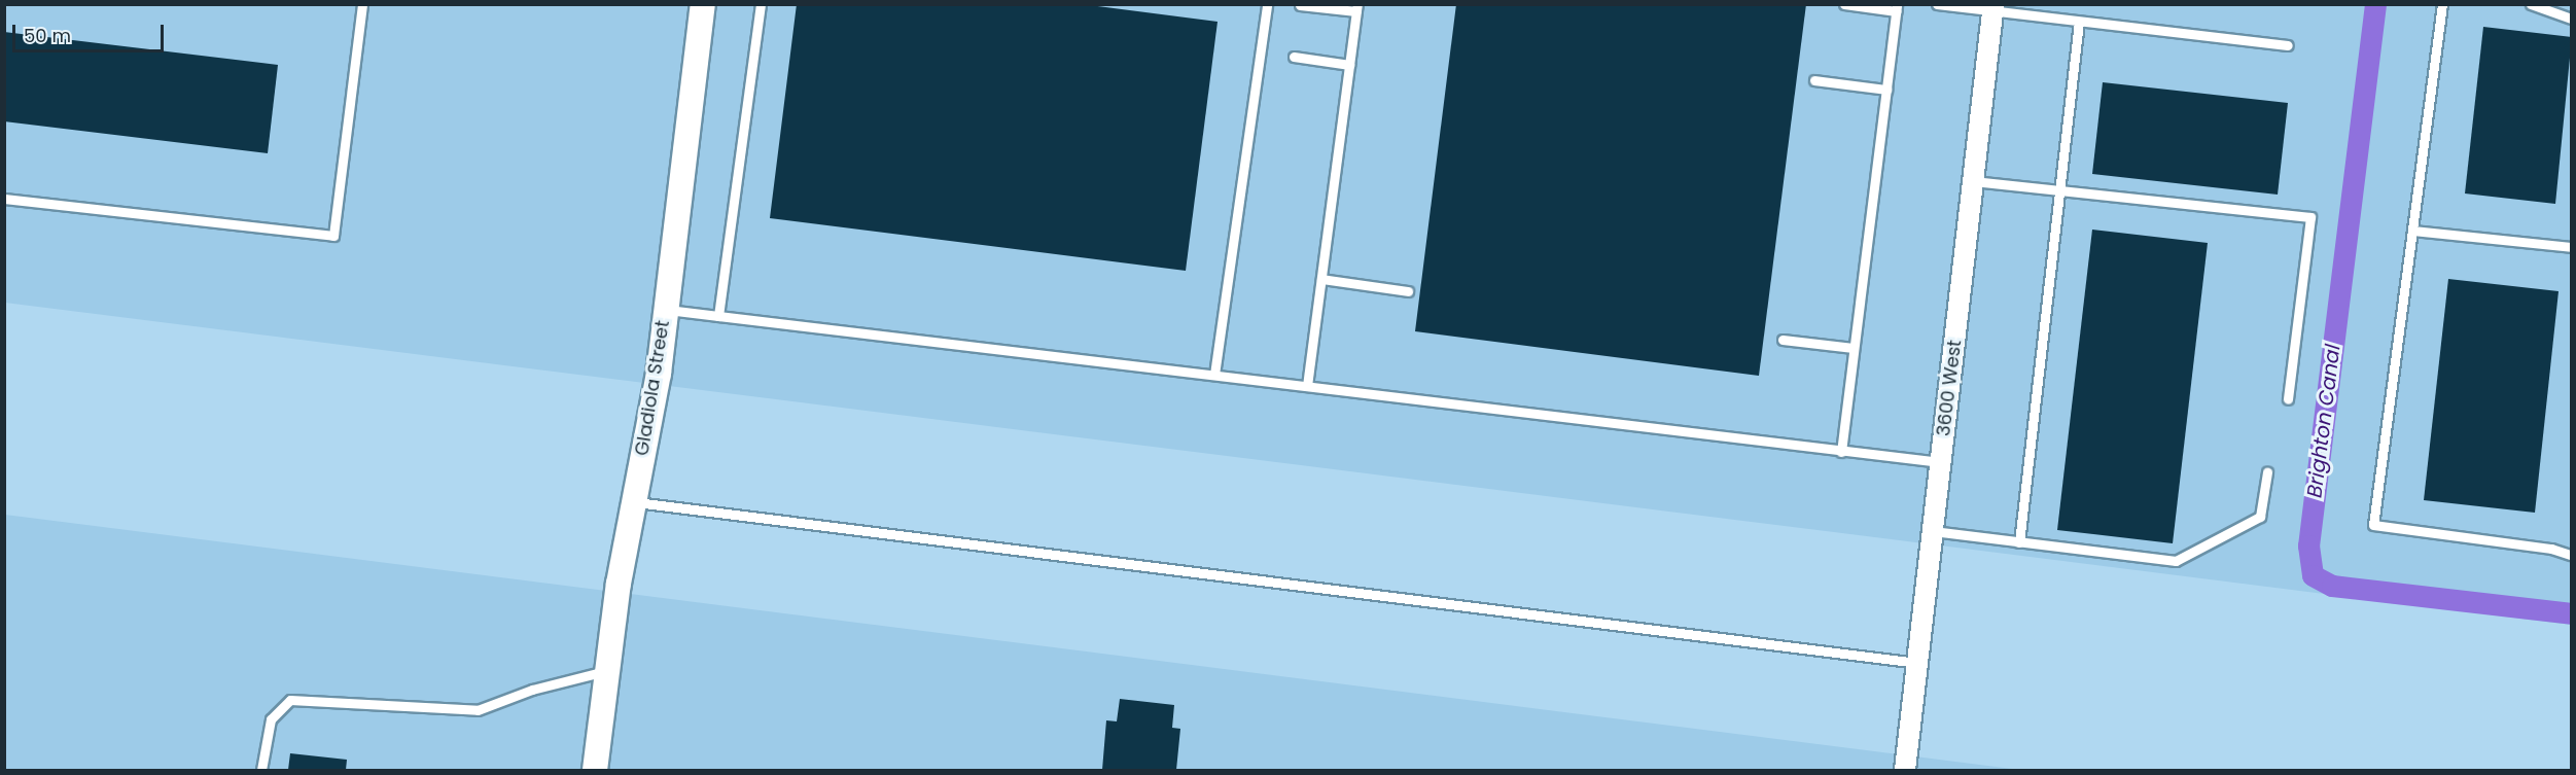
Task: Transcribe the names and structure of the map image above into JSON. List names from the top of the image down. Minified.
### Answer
{"streets":{"street":["Gladiola Street","3600 West"]},"water":["Brighton Canal"],"scale_bar":"50 m"}
